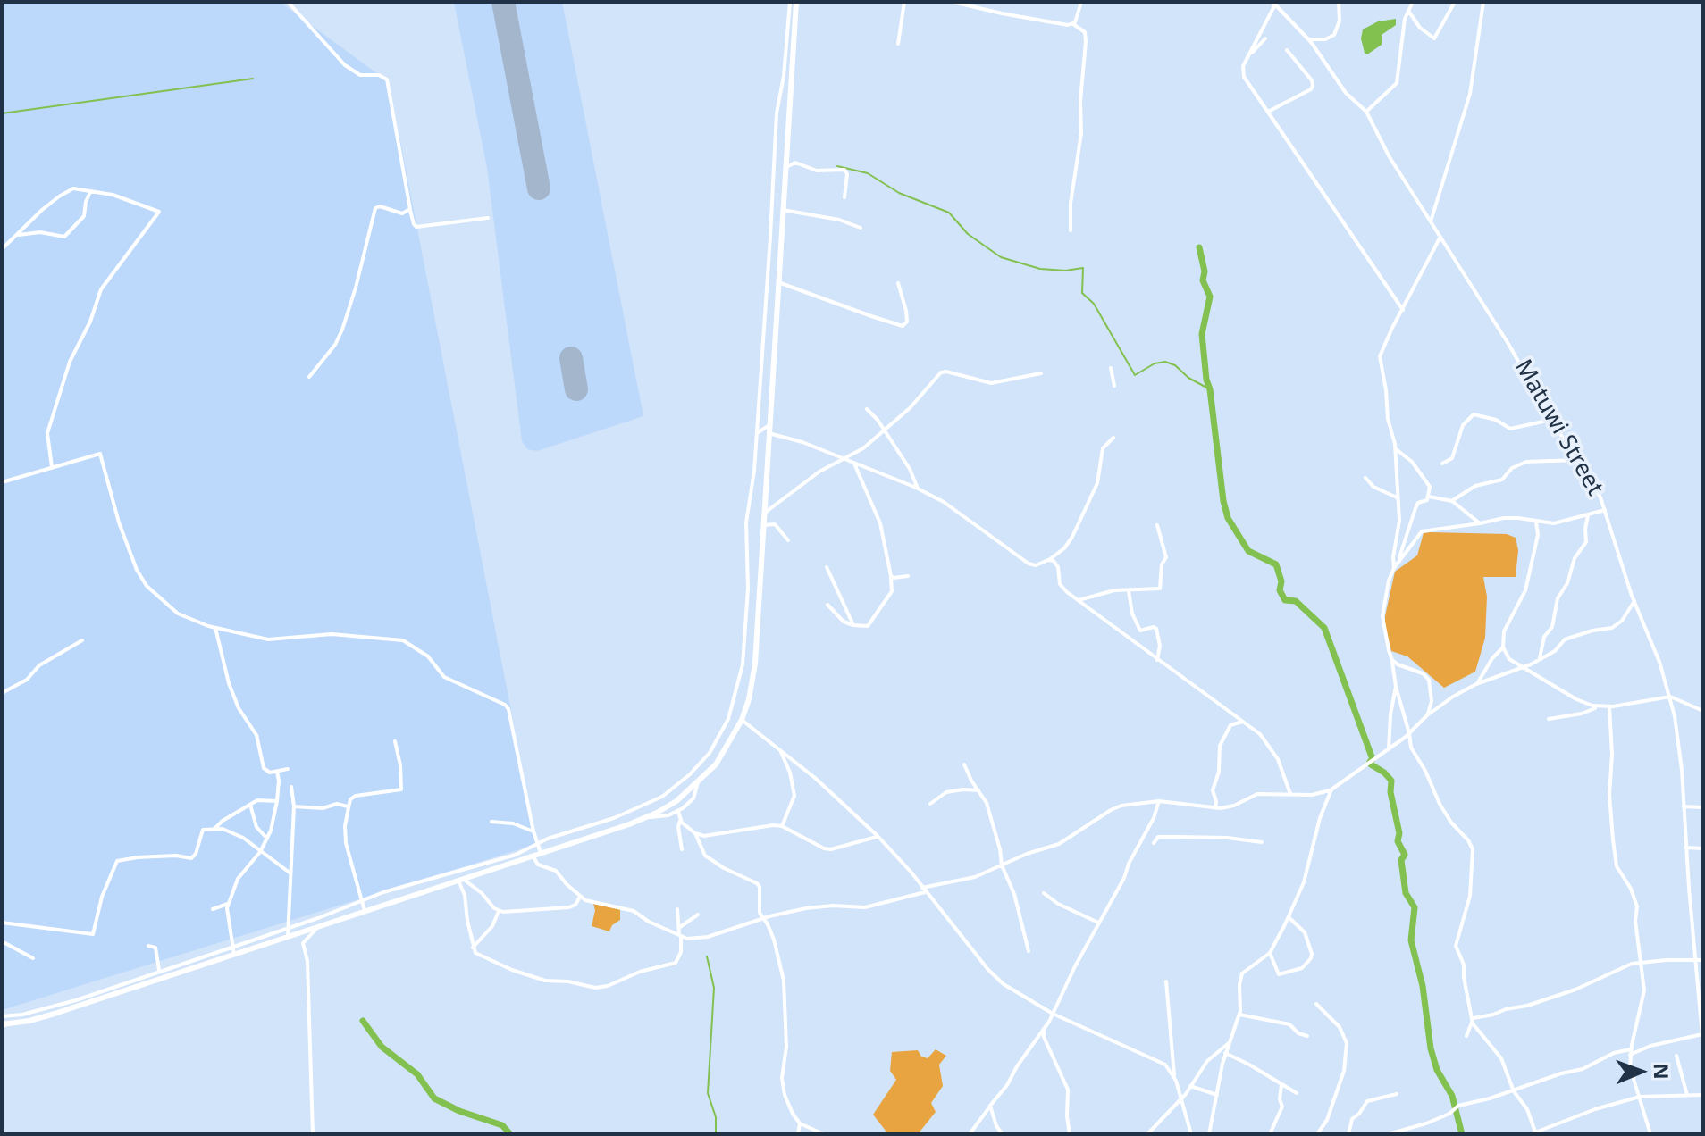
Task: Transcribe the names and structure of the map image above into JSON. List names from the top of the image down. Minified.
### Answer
{"streets":{"street":["Matuwi Street"]},"north":"right"}
